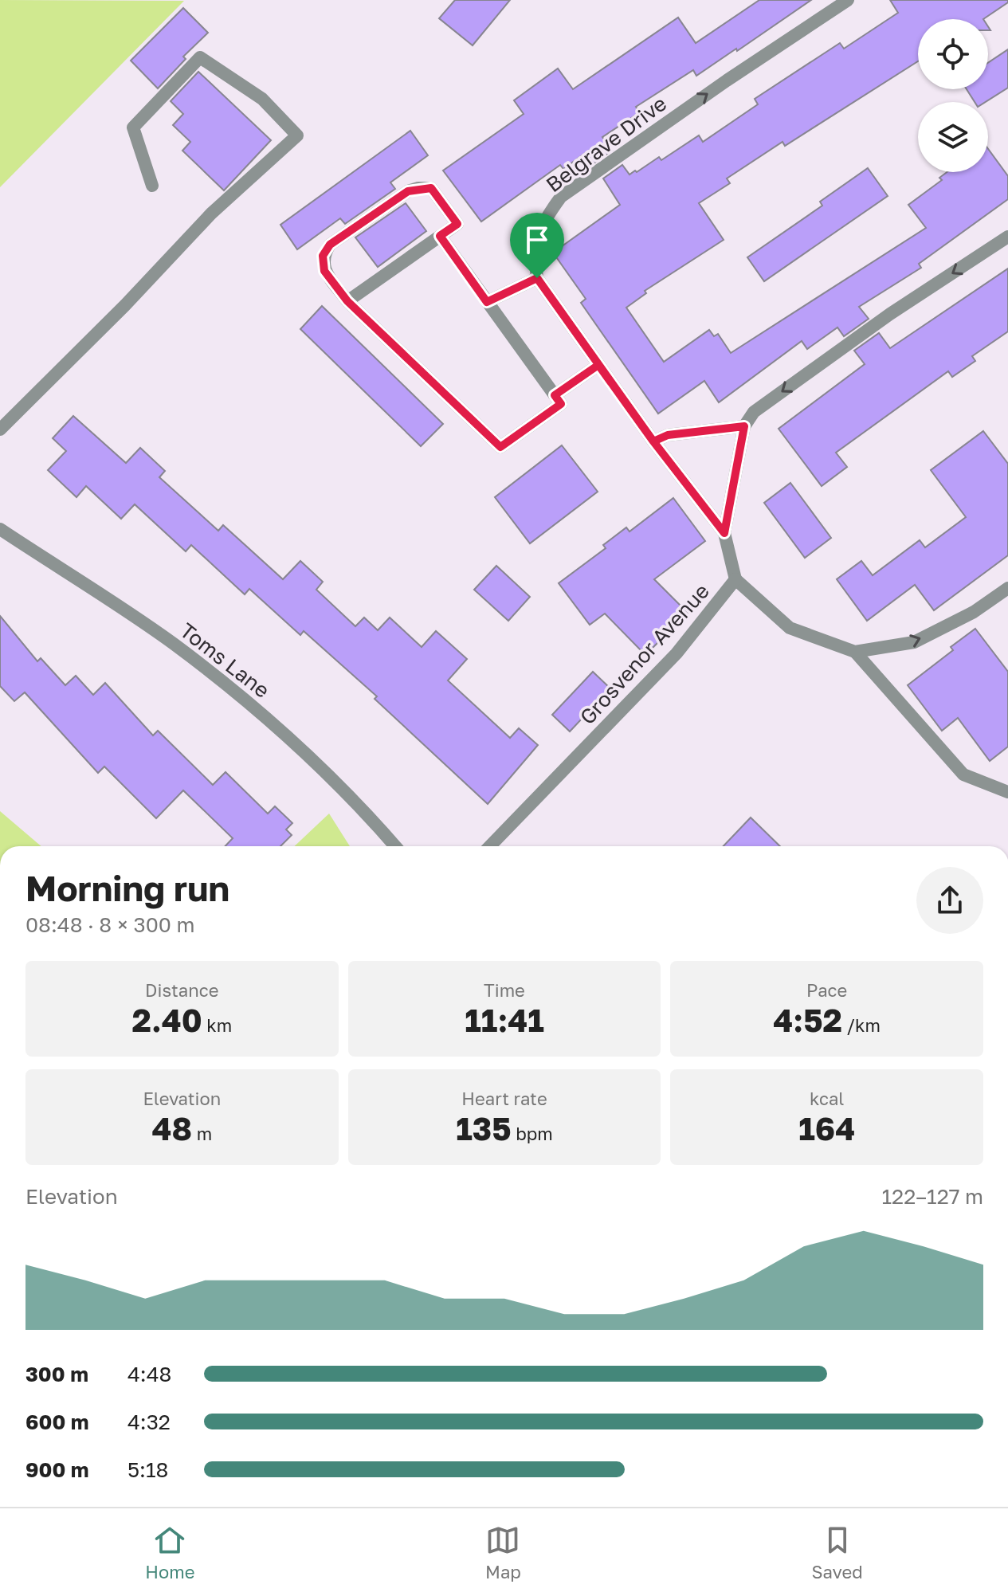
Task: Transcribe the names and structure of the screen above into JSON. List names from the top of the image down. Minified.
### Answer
{"streets":{"street":["Belgrave Drive","Grosvenor Avenue","Toms Lane"]},"one_way":["Belgrave Drive"],"page":{"heading":["Morning run","08:48 · 8 × 300 m"],"stats":[["Distance","2.40 km"],["Time","11:41"],["Pace","4:52 /km"],["Elevation","48 m"],["Heart rate","135 bpm"],["kcal","164"]],"chart":["Elevation","122–127 m"],"list":[{"name":"300 m","note":"4:48"},{"name":"600 m","note":"4:32"},{"name":"900 m","note":"5:18"}],"tabs":["Home","Map","Saved"]}}
